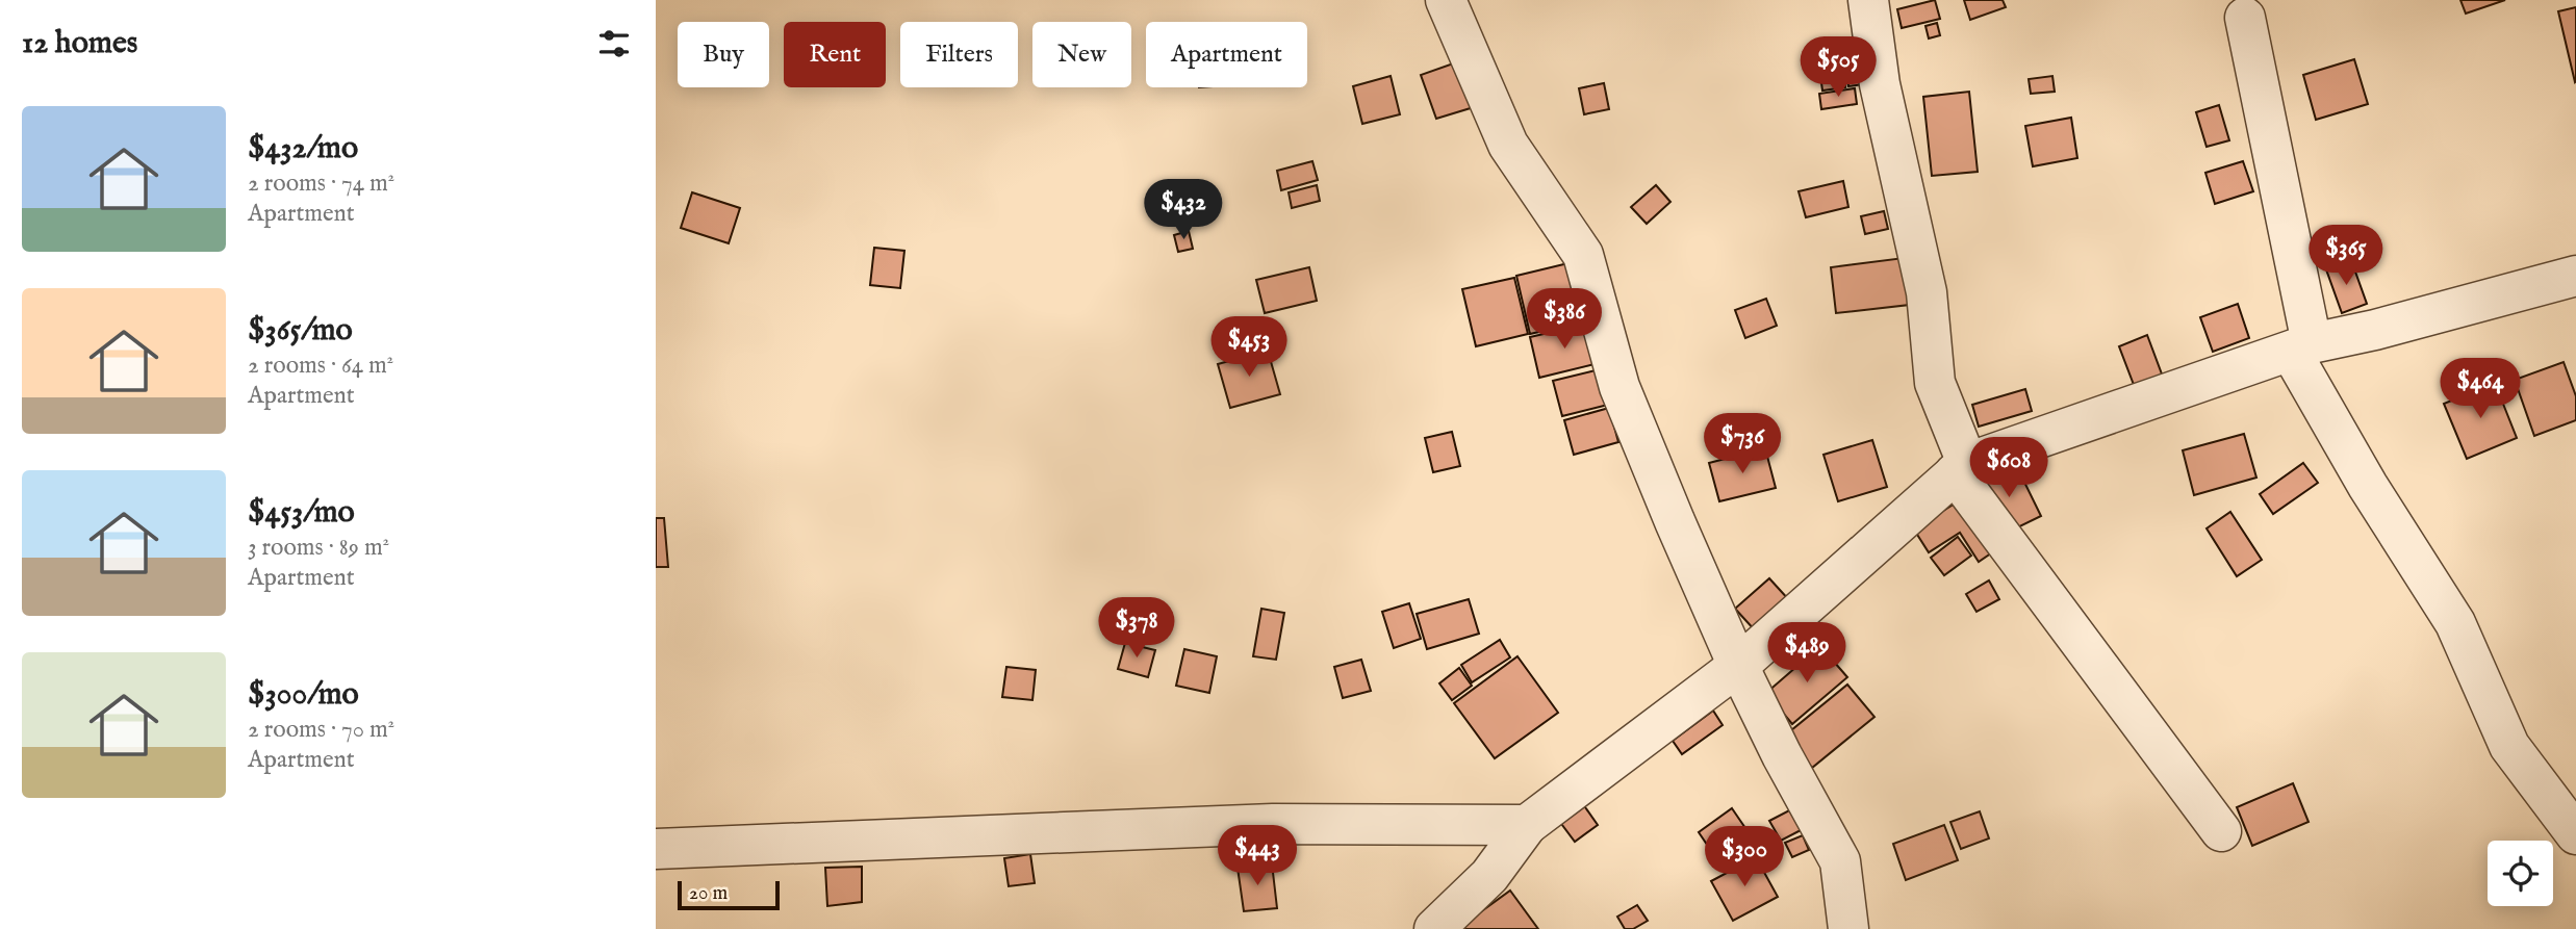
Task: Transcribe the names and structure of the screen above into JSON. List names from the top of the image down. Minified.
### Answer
{"scale_bar":"20 m","page":{"heading":"12 homes","chip":["Buy","Rent","Filters","New","Apartment"],"price":["$505","$432","$365","$386","$453","$464","$736","$608","$378","$489","$443","$300"],"list":[{"name":"$432/mo","note":"2 rooms · 74 m² · Apartment"},{"name":"$365/mo","note":"2 rooms · 64 m² · Apartment"},{"name":"$453/mo","note":"3 rooms · 89 m² · Apartment"},{"name":"$300/mo","note":"2 rooms · 70 m² · Apartment"}],"scale":"20 m"}}
